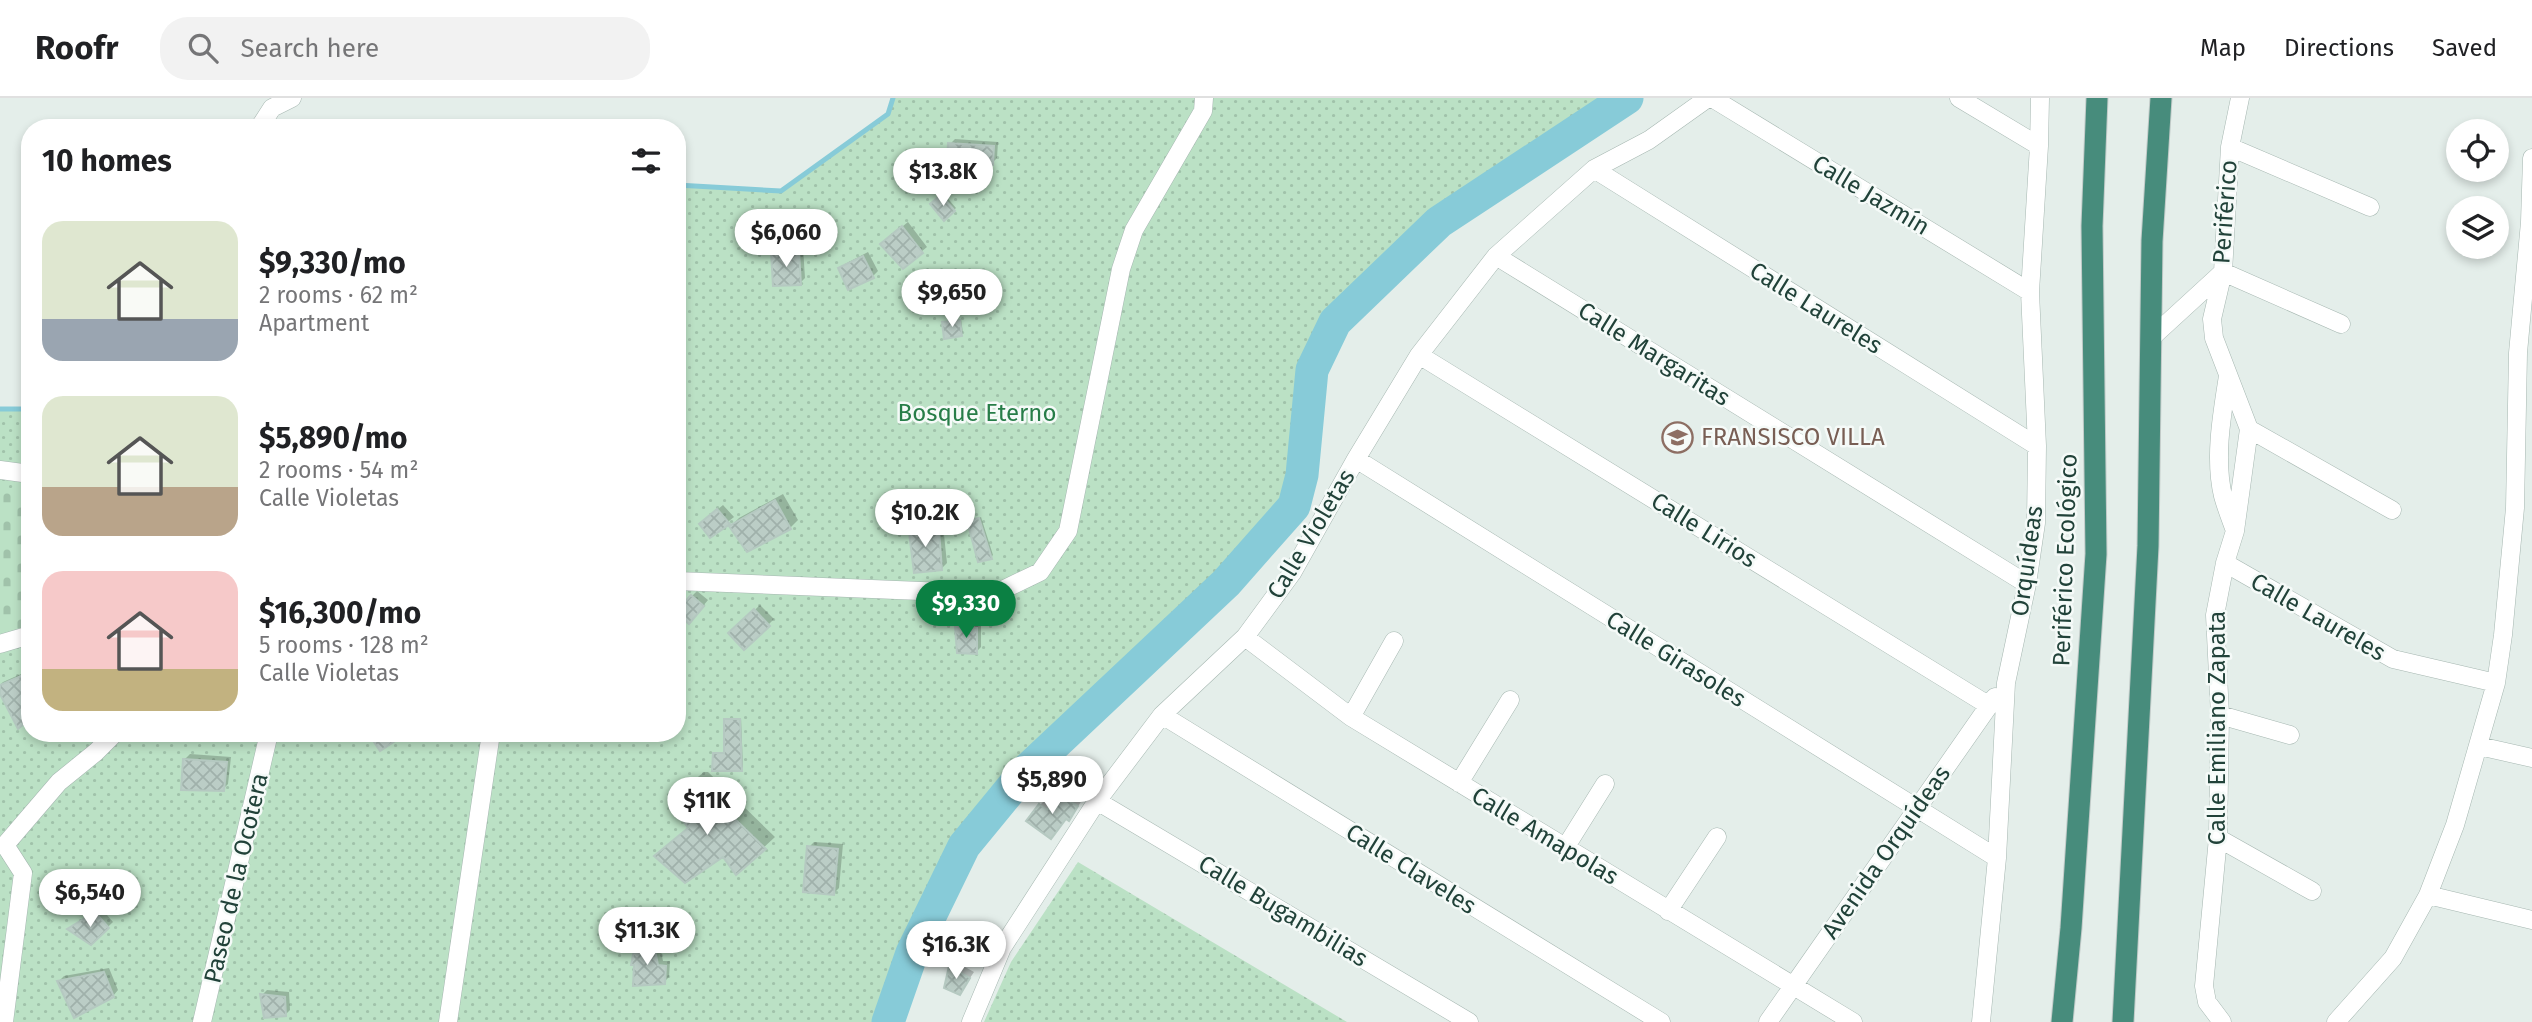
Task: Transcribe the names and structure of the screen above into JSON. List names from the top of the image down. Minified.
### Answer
{"streets":{"highway":["Periférico Ecológico"],"street":["Calle Jazmín","Periférico","Calle Laureles","Calle Margaritas","Calle Lirios","Calle Violetas","Orquídeas","Calle Girasoles","Calle Emiliano Zapata","Calle Amapolas","Avenida Orquídeas","Calle Claveles","Paseo de la Ocotera","Calle Bugambilias"]},"crossings":[["Calle Jazmín","Calle Violetas"],["Calle Jazmín","Orquídeas"],["Periférico","Calle Emiliano Zapata"],["Calle Laureles","Calle Violetas"],["Calle Laureles","Orquídeas"],["Calle Laureles","Calle Emiliano Zapata"],["Calle Margaritas","Calle Violetas"],["Calle Margaritas","Orquídeas"],["Calle Lirios","Calle Violetas"],["Calle Lirios","Avenida Orquídeas"],["Calle Violetas","Calle Girasoles"],["Calle Violetas","Calle Amapolas"],["Calle Violetas","Calle Claveles"],["Calle Violetas","Calle Bugambilias"],["Orquídeas","Calle Girasoles"],["Orquídeas","Avenida Orquídeas"],["Calle Girasoles","Avenida Orquídeas"],["Calle Amapolas","Avenida Orquídeas"]],"parks":["Bosque Eterno"],"places":{"school or university":["FRANSISCO VILLA"]},"page":{"header":"Roofr","search":"Search here","nav":["Map","Directions","Saved"],"heading":"10 homes","price":["$13.8K","$6,060","$9,650","$10.2K","$9,330","$5,890","$11K","$6,540","$11.3K","$16.3K"],"list":[{"name":"$9,330/mo","note":"2 rooms · 62 m² · Apartment"},{"name":"$5,890/mo","note":"2 rooms · 54 m² · Calle Violetas"},{"name":"$16,300/mo","note":"5 rooms · 128 m² · Calle Violetas"}]}}
